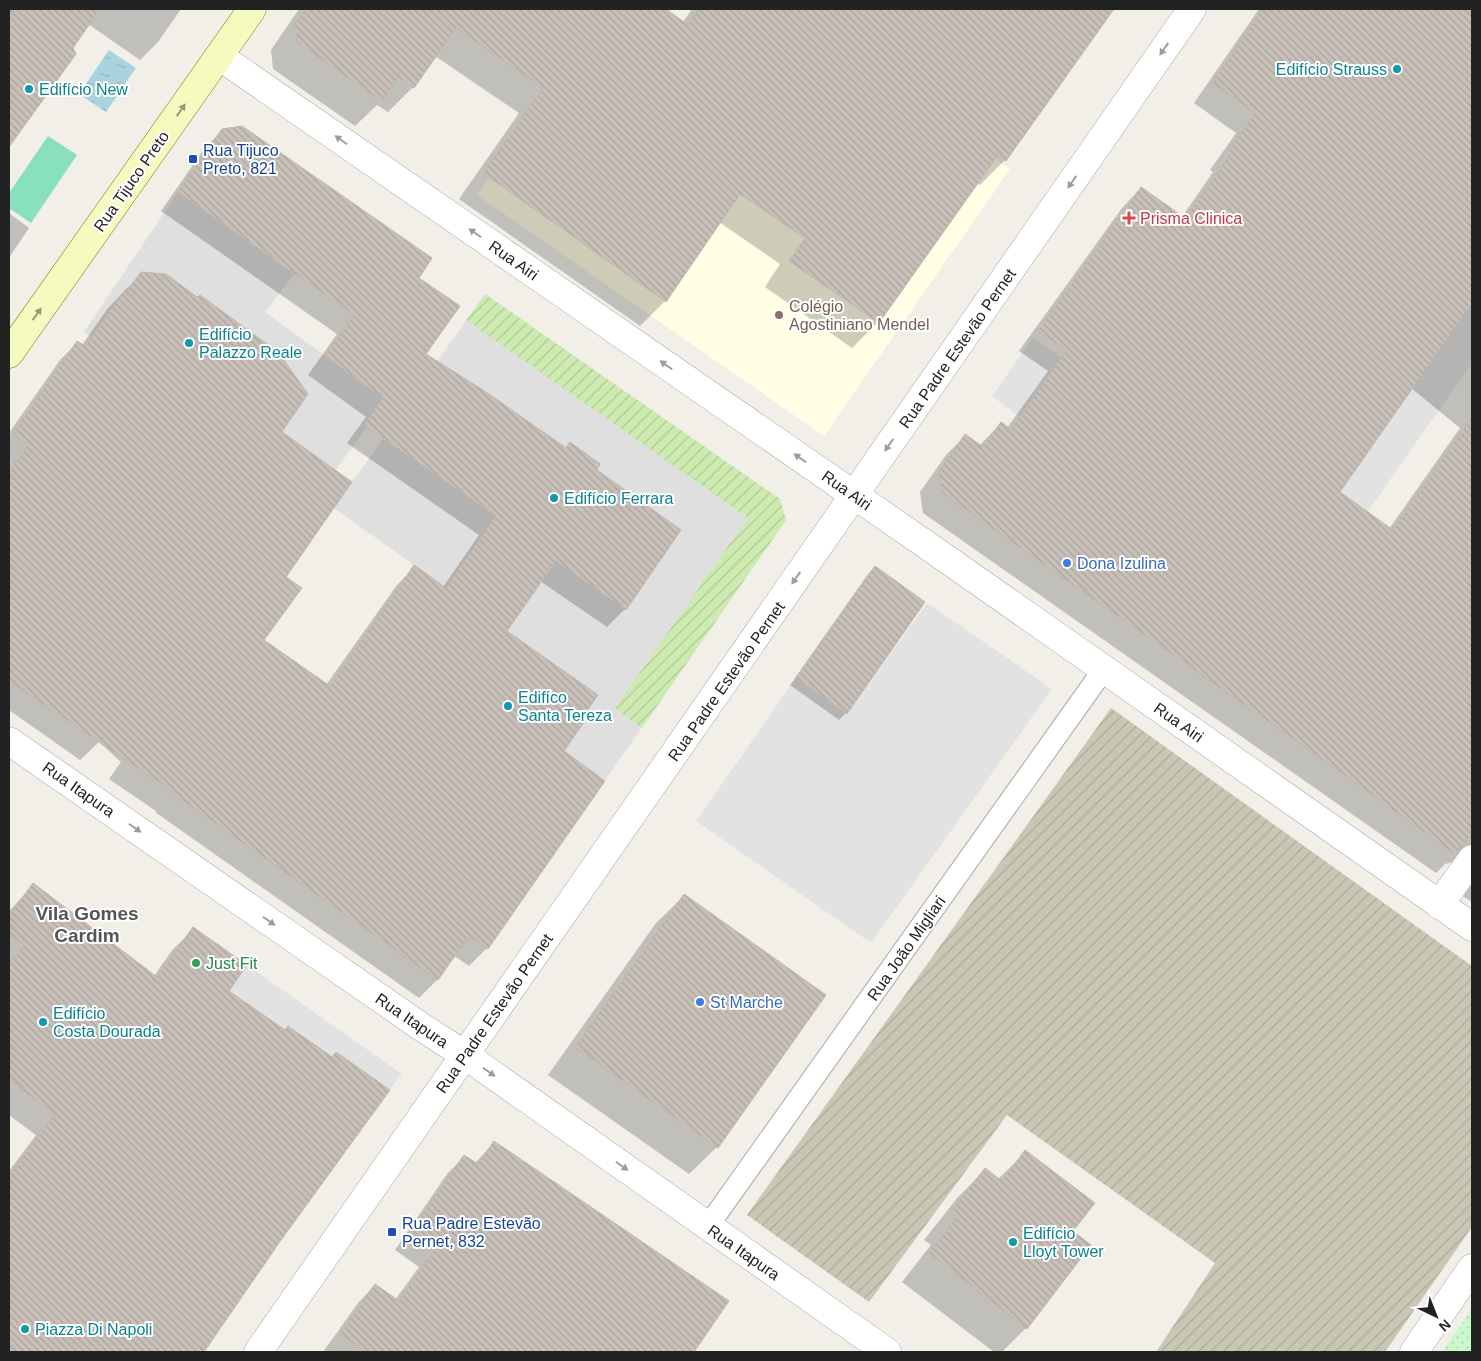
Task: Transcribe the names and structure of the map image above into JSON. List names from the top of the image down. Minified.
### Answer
{"streets":{"street":["Rua Tijuco Preto","Rua Airi","Rua Padre Estevão Pernet","Rua Itapura"],"lane":["Rua João Migliari"]},"crossings":[["Rua Tijuco Preto","Rua Airi"],["Rua Airi","Rua Padre Estevão Pernet"],["Rua Airi","Rua João Migliari"],["Rua Padre Estevão Pernet","Rua Itapura"],["Rua Itapura","Rua João Migliari"]],"one_way":["Rua Tijuco Preto","Rua Airi","Rua Padre Estevão Pernet","Rua Itapura"],"districts":["Vila Gomes Cardim"],"places":{"other":["Edifício Strauss","Edifício New","Colégio Agostiniano Mendel","Edifício Palazzo Reale","Edifício Ferrara","Dona Izulina","Edifíco Santa Tereza","Just Fit","St Marche","Edifício Costa Dourada","Edifício Lloyt Tower","Piazza Di Napoli"],"transit":["Rua Tijuco Preto, 821","Rua Padre Estevão Pernet, 832"],"health":["Prisma Clinica"]},"north":"bottom right"}
